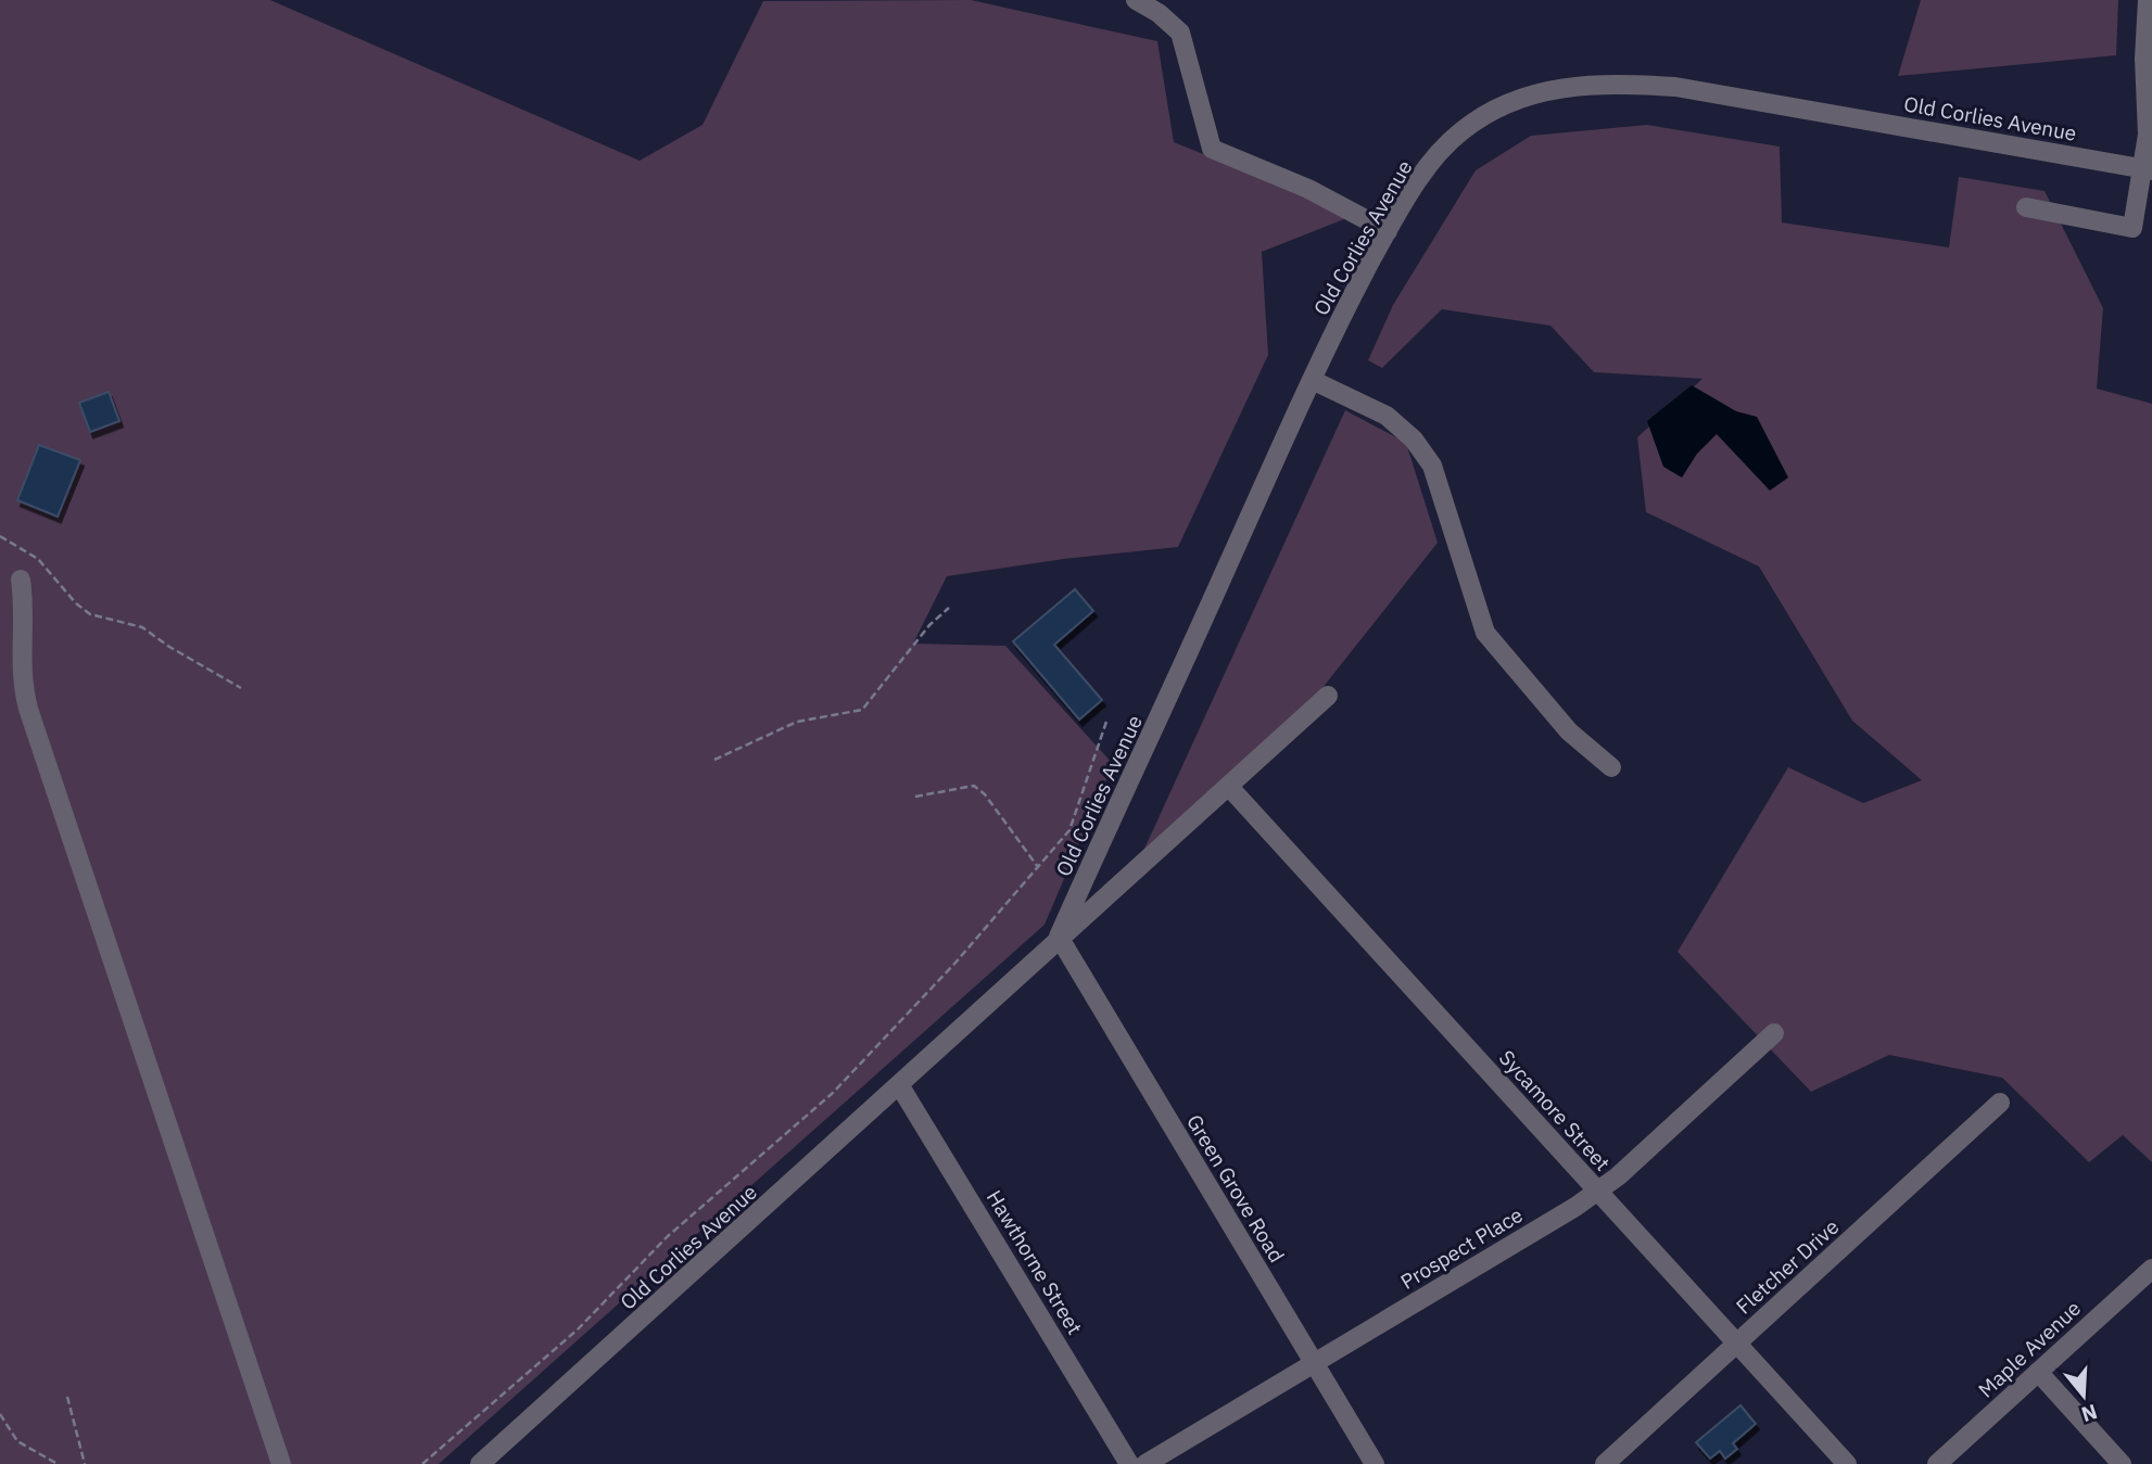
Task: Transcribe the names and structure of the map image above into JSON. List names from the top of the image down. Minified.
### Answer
{"streets":{"street":["Old Corlies Avenue","Sycamore Street","Green Grove Road","Prospect Place","Hawthorne Street","Fletcher Drive","Maple Avenue"]},"crossings":[["Old Corlies Avenue","Sycamore Street"],["Old Corlies Avenue","Green Grove Road"],["Old Corlies Avenue","Hawthorne Street"],["Sycamore Street","Prospect Place"],["Sycamore Street","Fletcher Drive"],["Green Grove Road","Prospect Place"]],"north":"bottom"}
